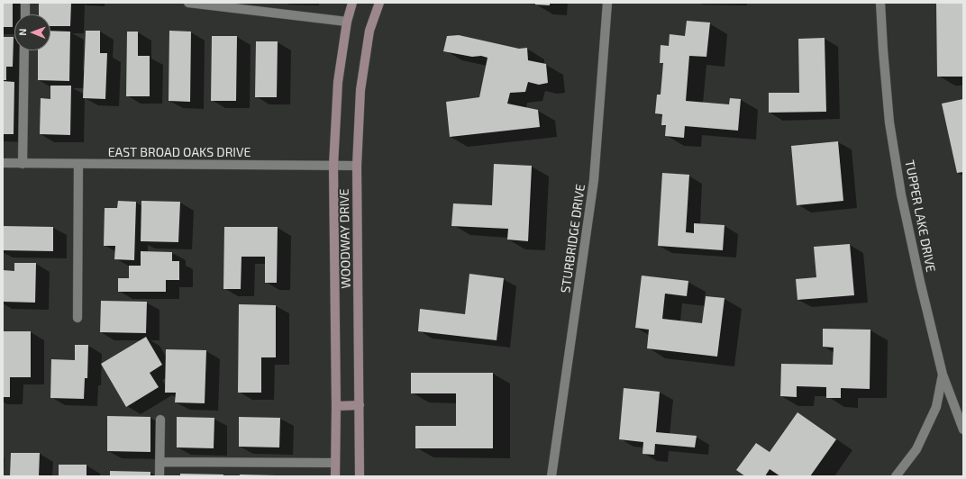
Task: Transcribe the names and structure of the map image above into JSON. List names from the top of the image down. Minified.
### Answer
{"streets":{"main road":["WOODWAY DRIVE"],"street":["EAST BROAD OAKS DRIVE","TUPPER LAKE DRIVE","STURBRIDGE DRIVE"]},"crossings":[["EAST BROAD OAKS DRIVE","WOODWAY DRIVE"]],"north":"left"}
